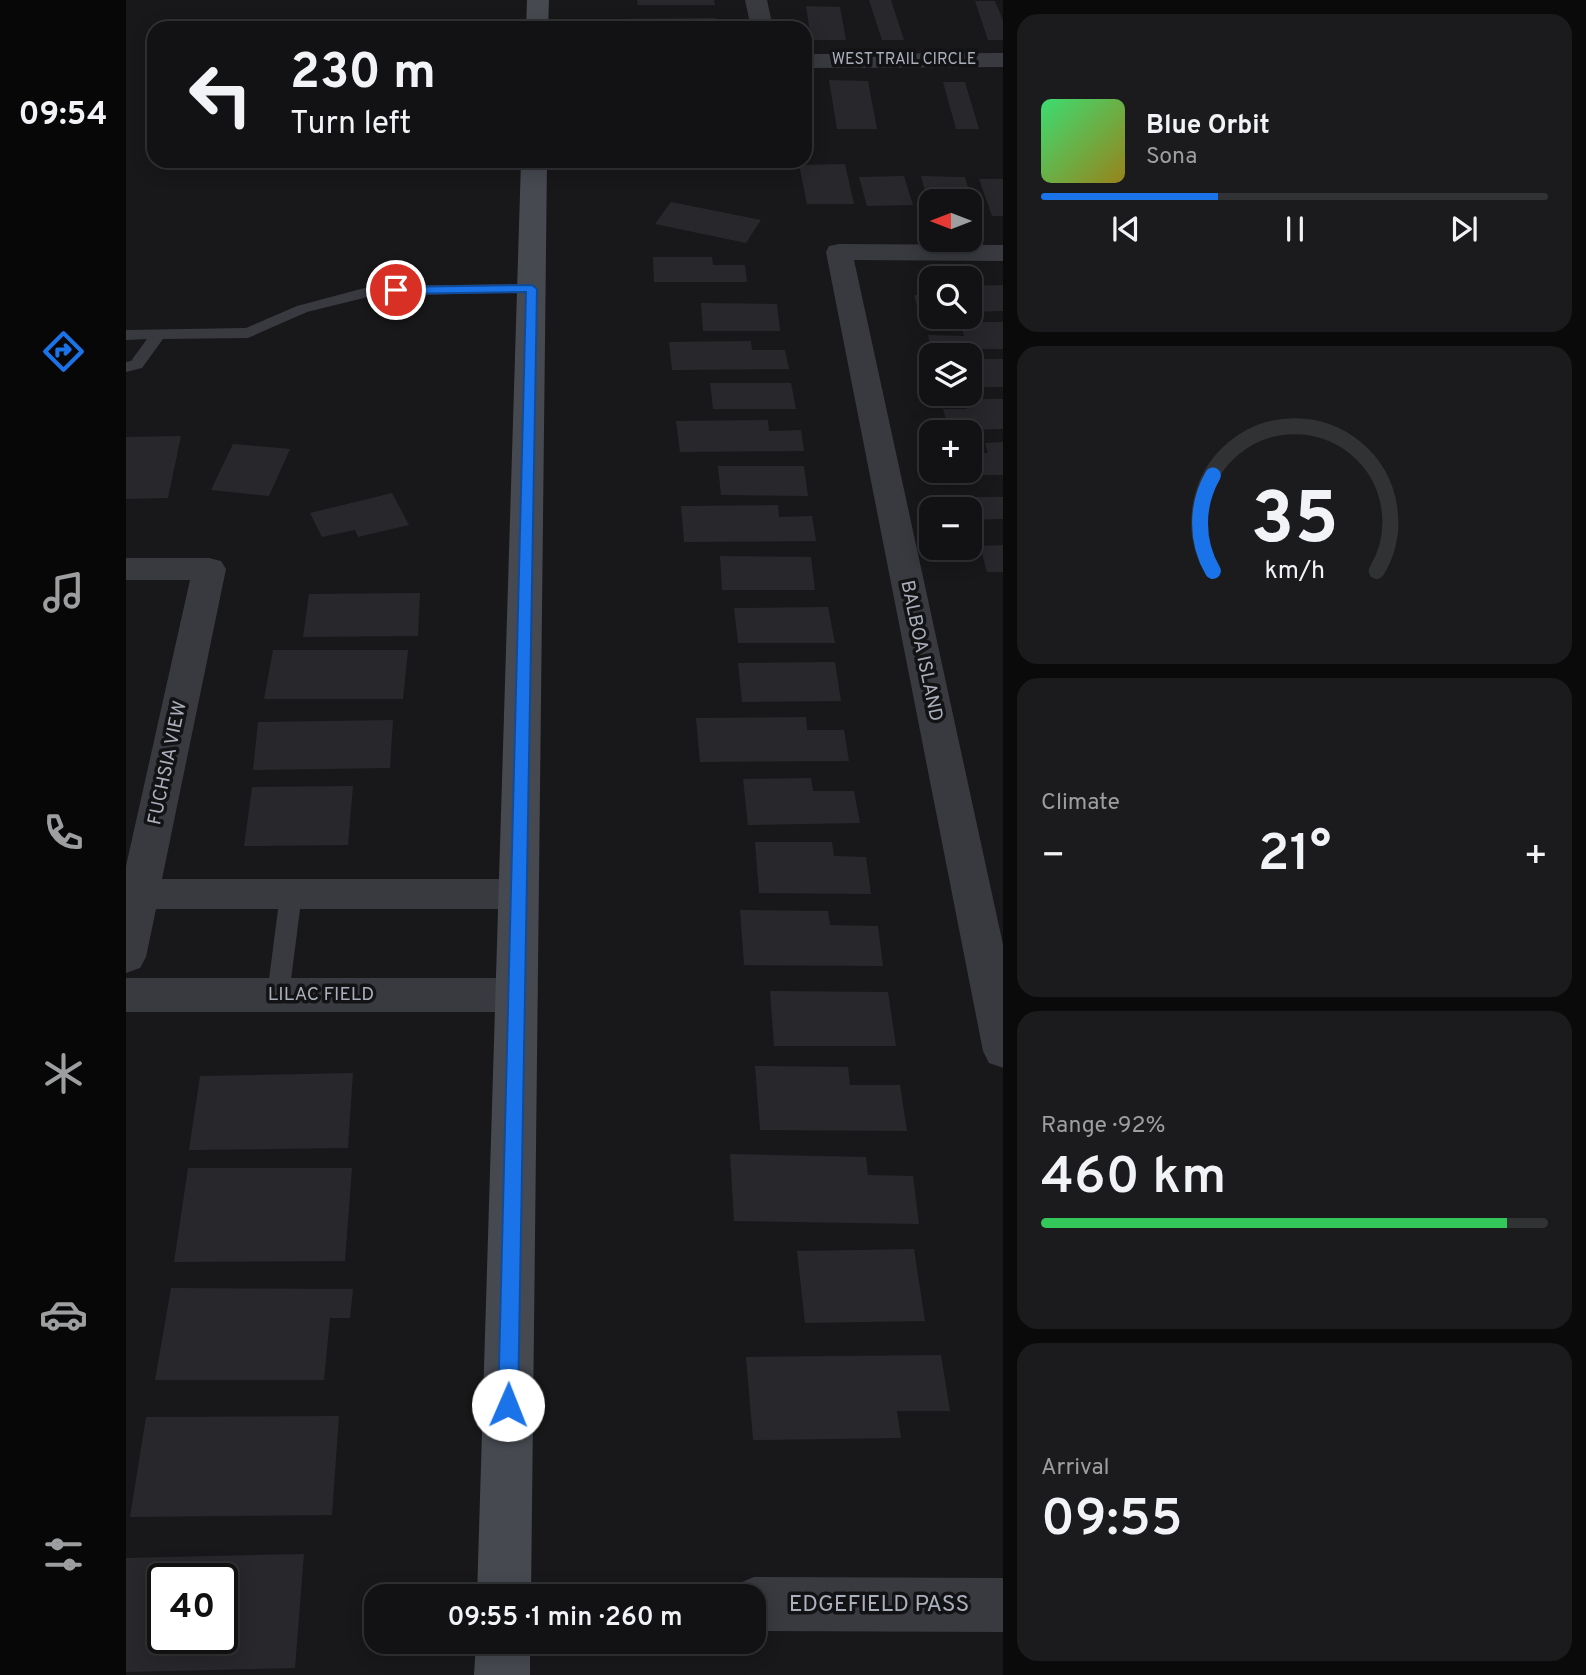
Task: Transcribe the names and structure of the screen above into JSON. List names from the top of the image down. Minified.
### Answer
{"streets":{"street":["WEST TRAIL CIRCLE","BALBOA ISLAND","FUCHSIA VIEW","LILAC FIELD","EDGEFIELD PASS"]},"north":"left","page":{"tabs":"09:54","turn":["230 m","Turn left"],"song":["Blue Orbit","Sona"],"map_buttons":["+","−"],"tile":["Climate",["Range · 92%","460 km"],["Arrival","09:55"]],"heat":["−","21°","+"],"limit":"40","trip":"09:55 · 1 min · 260 m","gauge":["35","km/h"]}}
